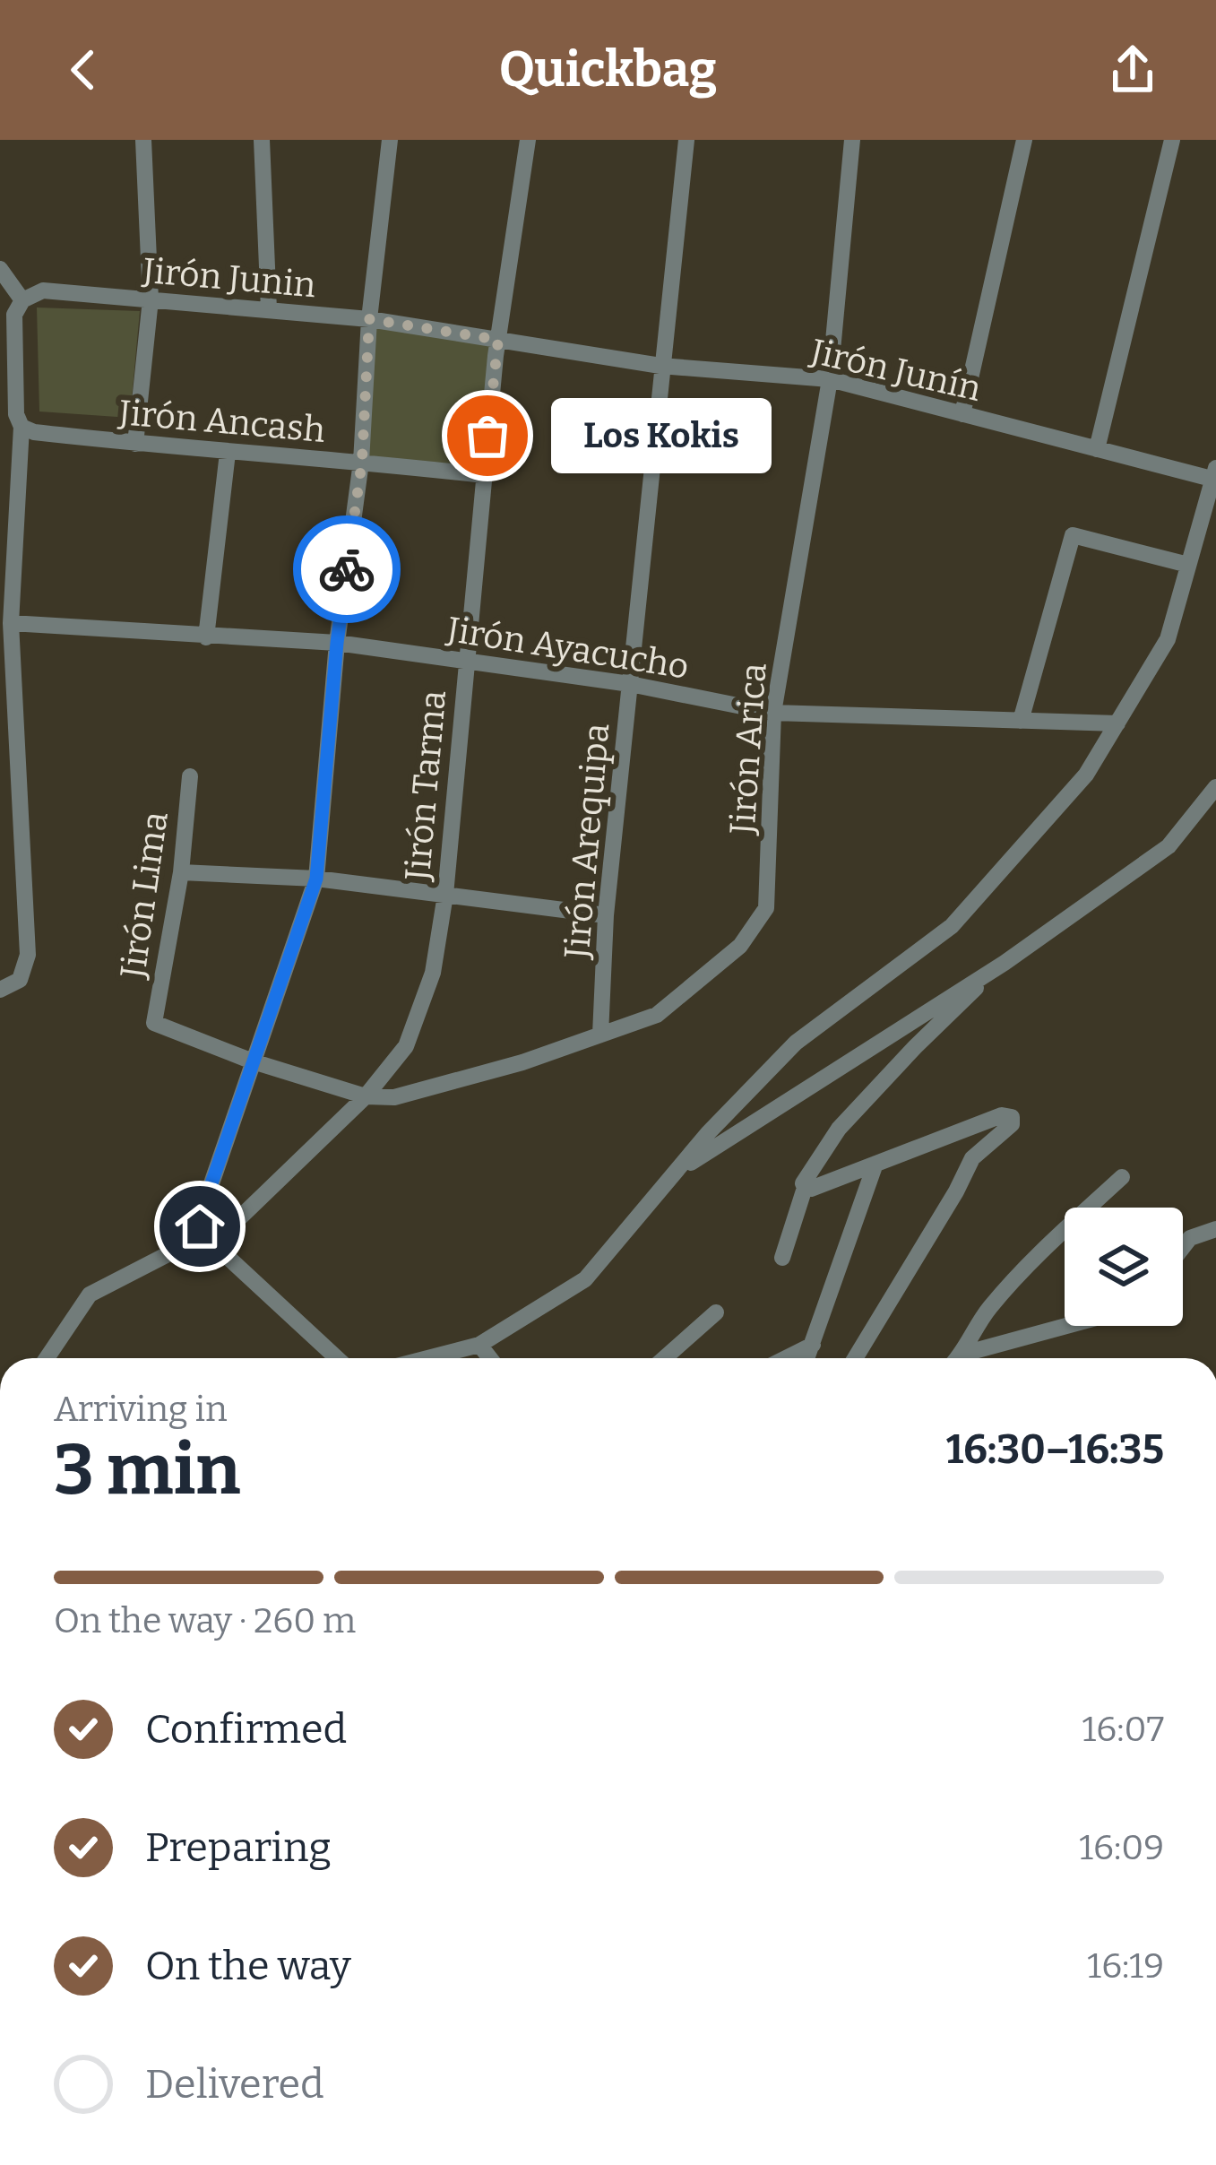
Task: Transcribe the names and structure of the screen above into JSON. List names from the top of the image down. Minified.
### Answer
{"streets":{"street":["Jirón Junin","Jirón Junín","Jirón Ancash","Jirón Ayacucho","Jirón Arica","Jirón Tarma","Jirón Arequipa","Jirón Lima"]},"crossings":[["Jirón Junin","Jirón Junín"],["Jirón Junin","Jirón Tarma"],["Jirón Junín","Jirón Arica"],["Jirón Junín","Jirón Tarma"],["Jirón Junín","Jirón Arequipa"],["Jirón Ancash","Jirón Tarma"],["Jirón Ayacucho","Jirón Arica"],["Jirón Ayacucho","Jirón Tarma"],["Jirón Ayacucho","Jirón Arequipa"],["Jirón Arica","Jirón Tarma"],["Jirón Arica","Jirón Arequipa"]],"places":["Los Kokis"],"page":{"header":"Quickbag","bubble":"Los Kokis","heading":["3 min","Arriving in","16:30–16:35"],"bar":"On the way · 260 m","list":[["Confirmed","16:07"],["Preparing","16:09"],["On the way","16:19"],"Delivered"]}}
